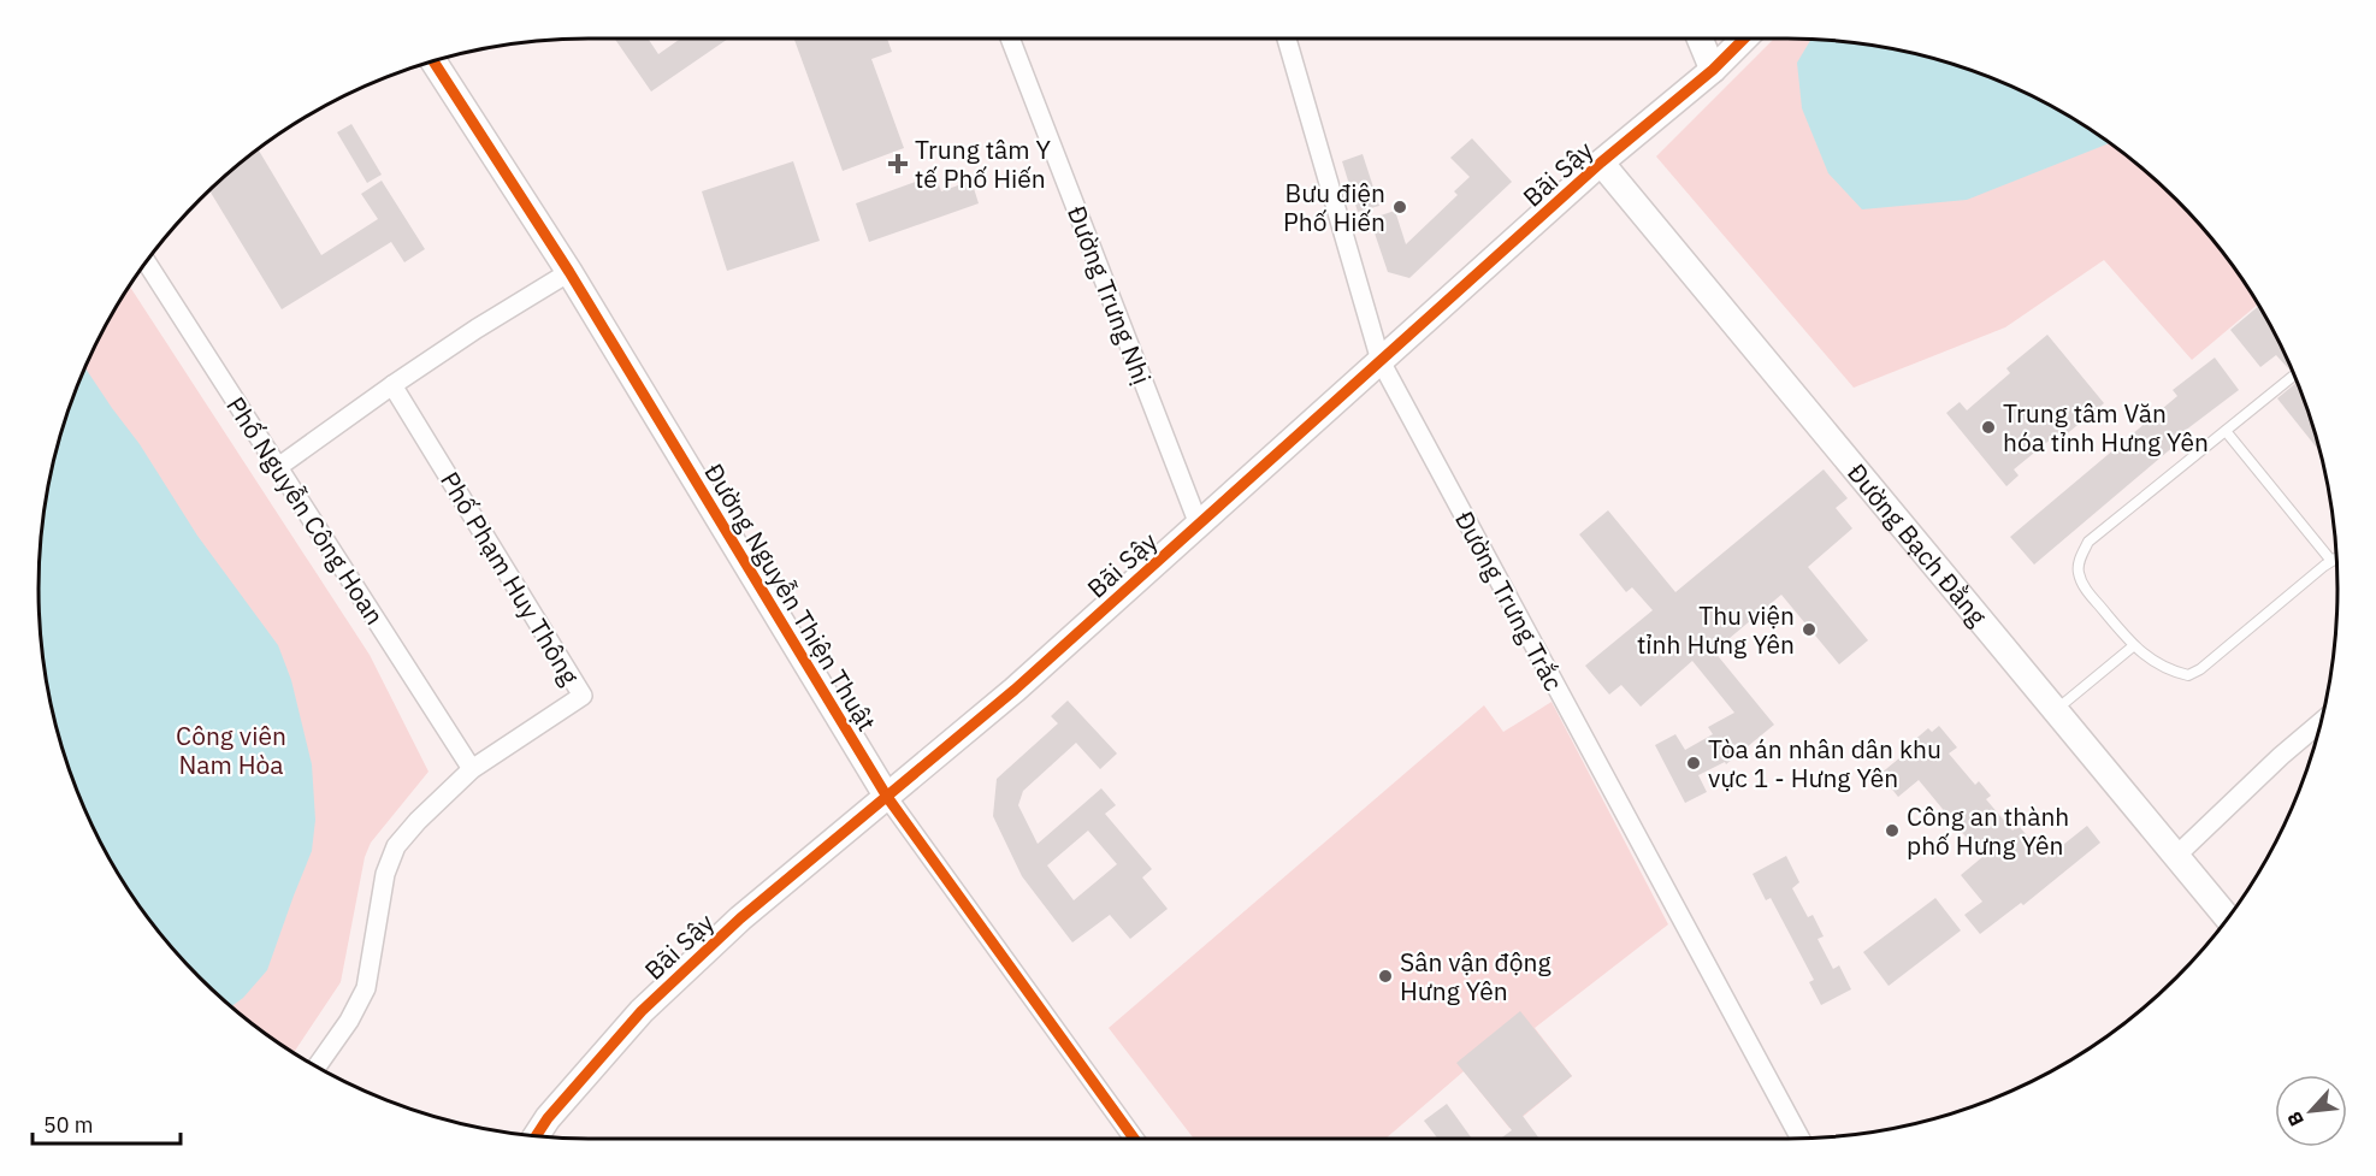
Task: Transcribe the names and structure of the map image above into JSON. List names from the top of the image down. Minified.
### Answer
{"streets":{"street":["Bãi Sậy","Đường Trưng Nhị","Phố Nguyễn Công Hoan","Đường Bạch Đằng","Phố Phạm Huy Thông","Đường Nguyễn Thiện Thuật","Đường Trưng Trắc"]},"crossings":[["Bãi Sậy","Đường Trưng Nhị"],["Bãi Sậy","Đường Bạch Đằng"],["Bãi Sậy","Đường Nguyễn Thiện Thuật"],["Bãi Sậy","Đường Trưng Trắc"],["Phố Nguyễn Công Hoan","Phố Phạm Huy Thông"]],"parks":["Công viên Nam Hòa"],"places":{"health":["Trung tâm Y tế Phố Hiến"],"other":["Bưu điện Phố Hiến","Trung tâm Văn hóa tỉnh Hưng Yên","Thu viện tỉnh Hưng Yên","Tòa án nhân dân khu vực 1 - Hưng Yên","Công an thành phố Hưng Yên","Sân vận động Hưng Yên"]},"scale_bar":"50 m","north":"bottom left"}
